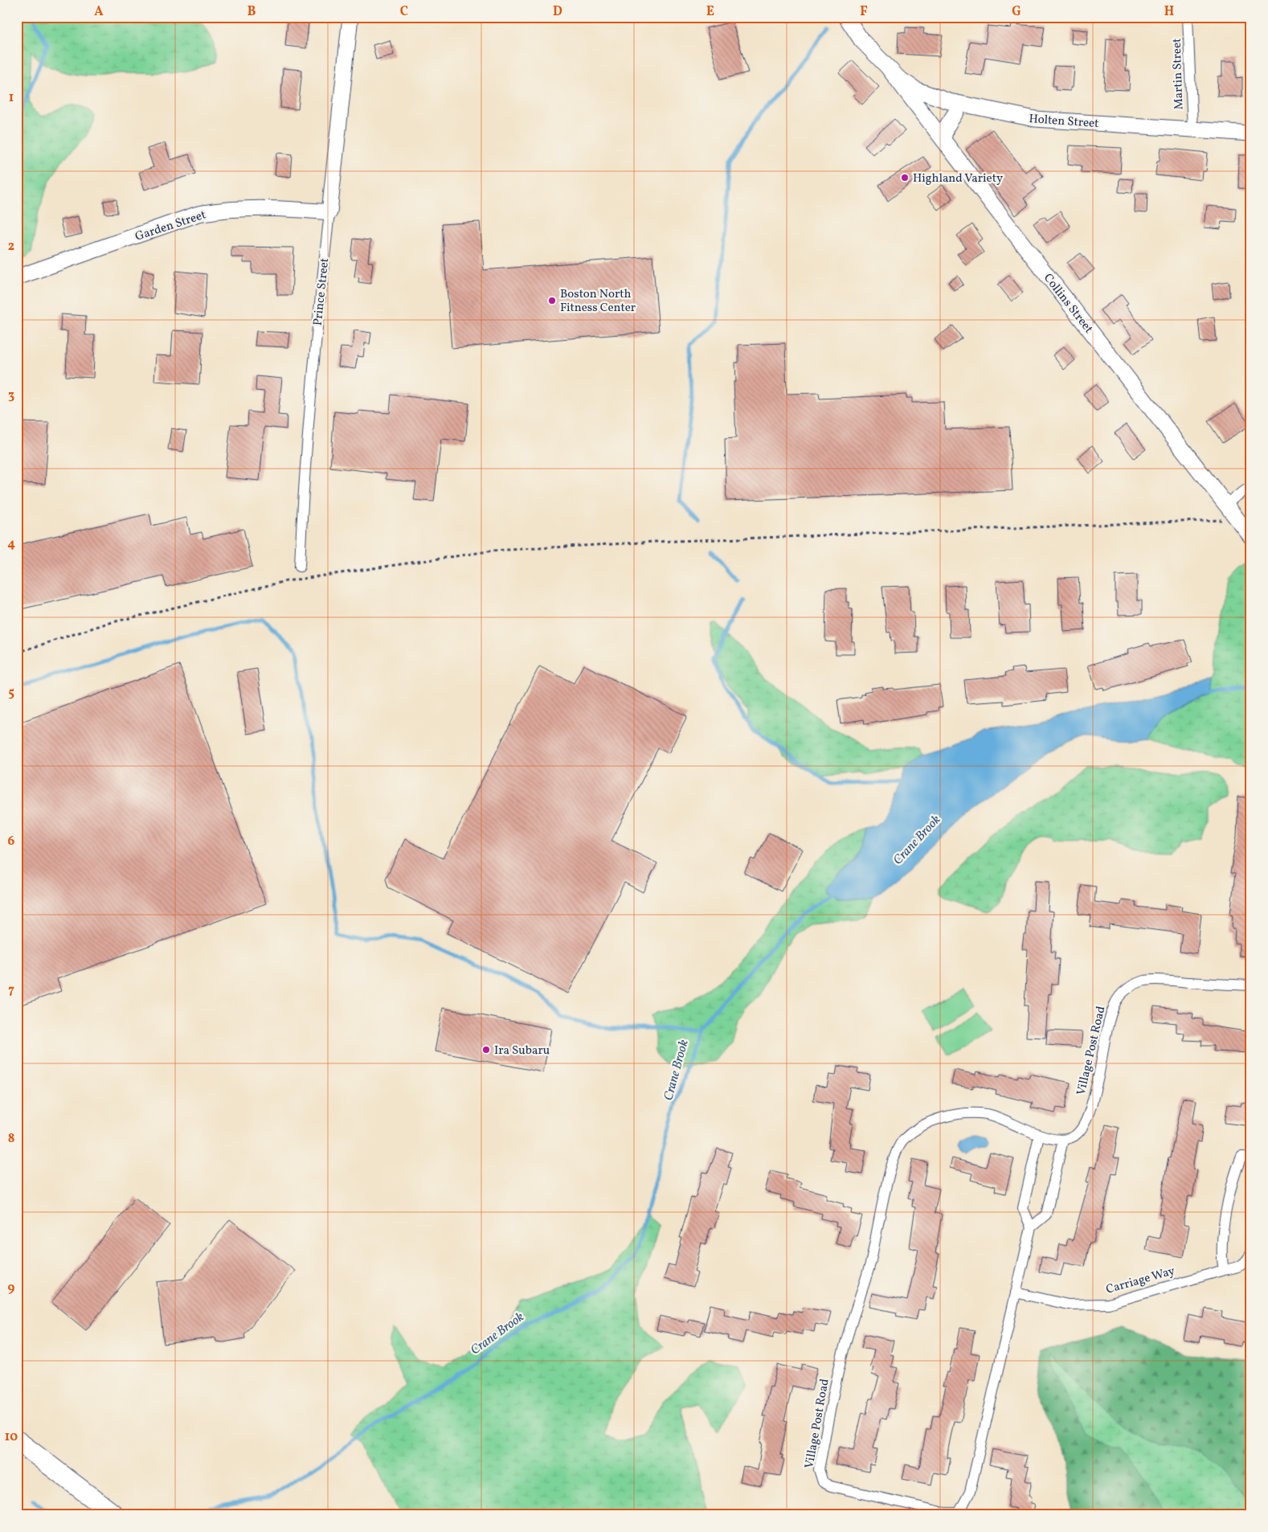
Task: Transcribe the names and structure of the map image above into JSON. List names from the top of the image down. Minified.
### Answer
{"streets":{"main road":["Holten Street","Garden Street","Prince Street","Collins Street"],"street":["Martin Street","Village Post Road","Carriage Way"]},"crossings":[["Martin Street","Holten Street"],["Holten Street","Collins Street"],["Garden Street","Prince Street"],["Village Post Road","Carriage Way"]],"water":["Crane Brook"],"places":["Highland Variety","Boston North Fitness Center","Ira Subaru"],"grid":{"columns":["A","B","C","D","E","F","G","H"],"rows":["1","2","3","4","5","6","7","8","9","10"]}}
